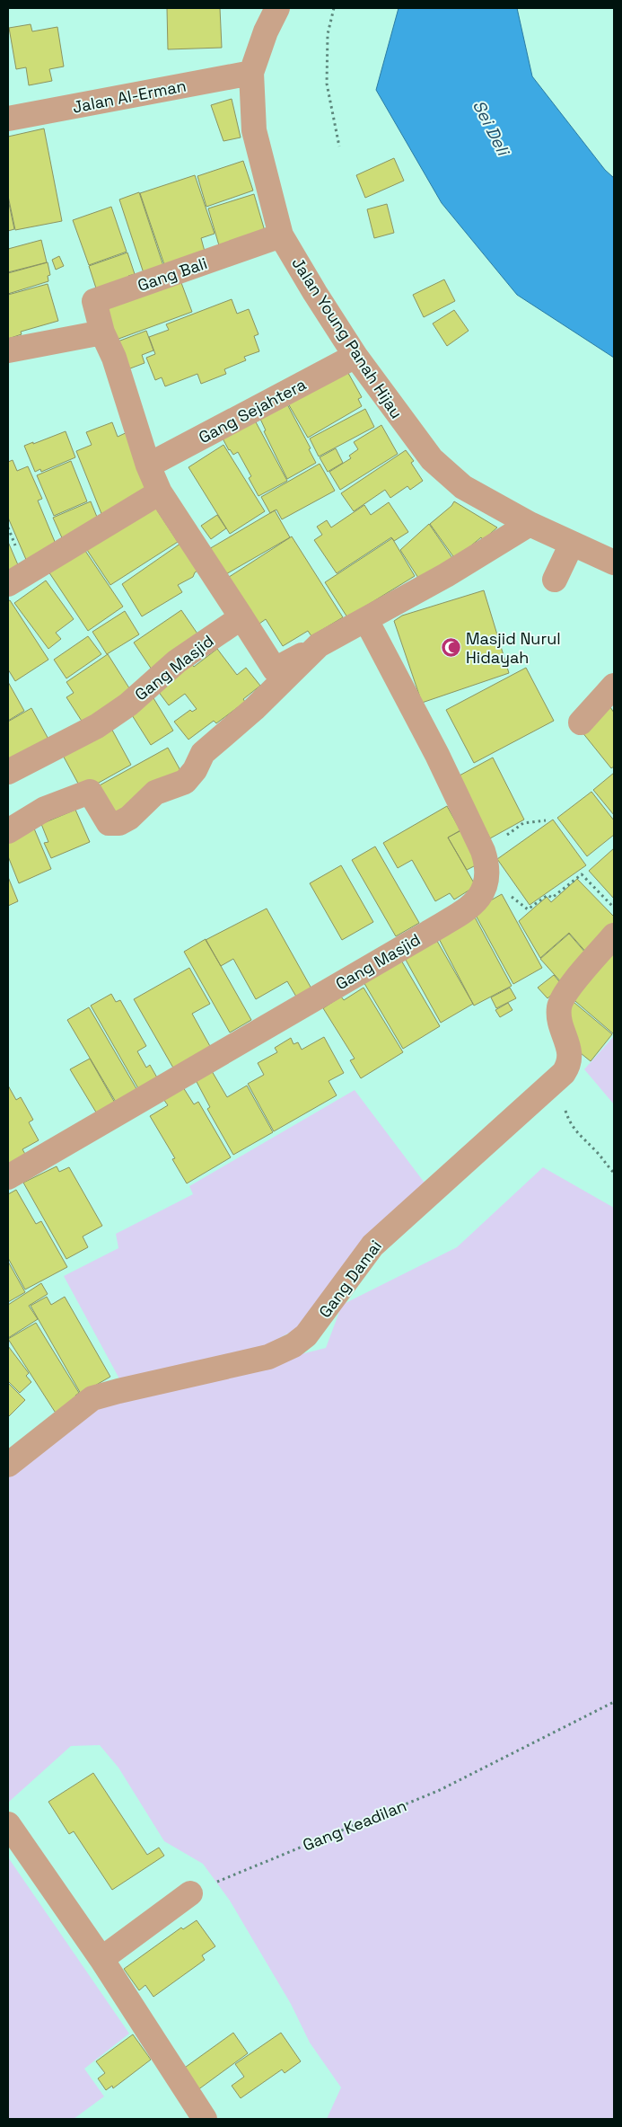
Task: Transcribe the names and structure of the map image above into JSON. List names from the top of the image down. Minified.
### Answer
{"streets":{"street":["Jalan Al-Erman","Gang Bali","Jalan Young Panah Hijau","Gang Sejahtera","Gang Masjid","Gang Damai"],"path":["Gang Keadilan"]},"crossings":[["Jalan Al-Erman","Jalan Young Panah Hijau"],["Gang Bali","Jalan Young Panah Hijau"],["Jalan Young Panah Hijau","Gang Sejahtera"]],"water":["Sei Deli"],"places":{"mosque":["Masjid Nurul Hidayah"]}}
